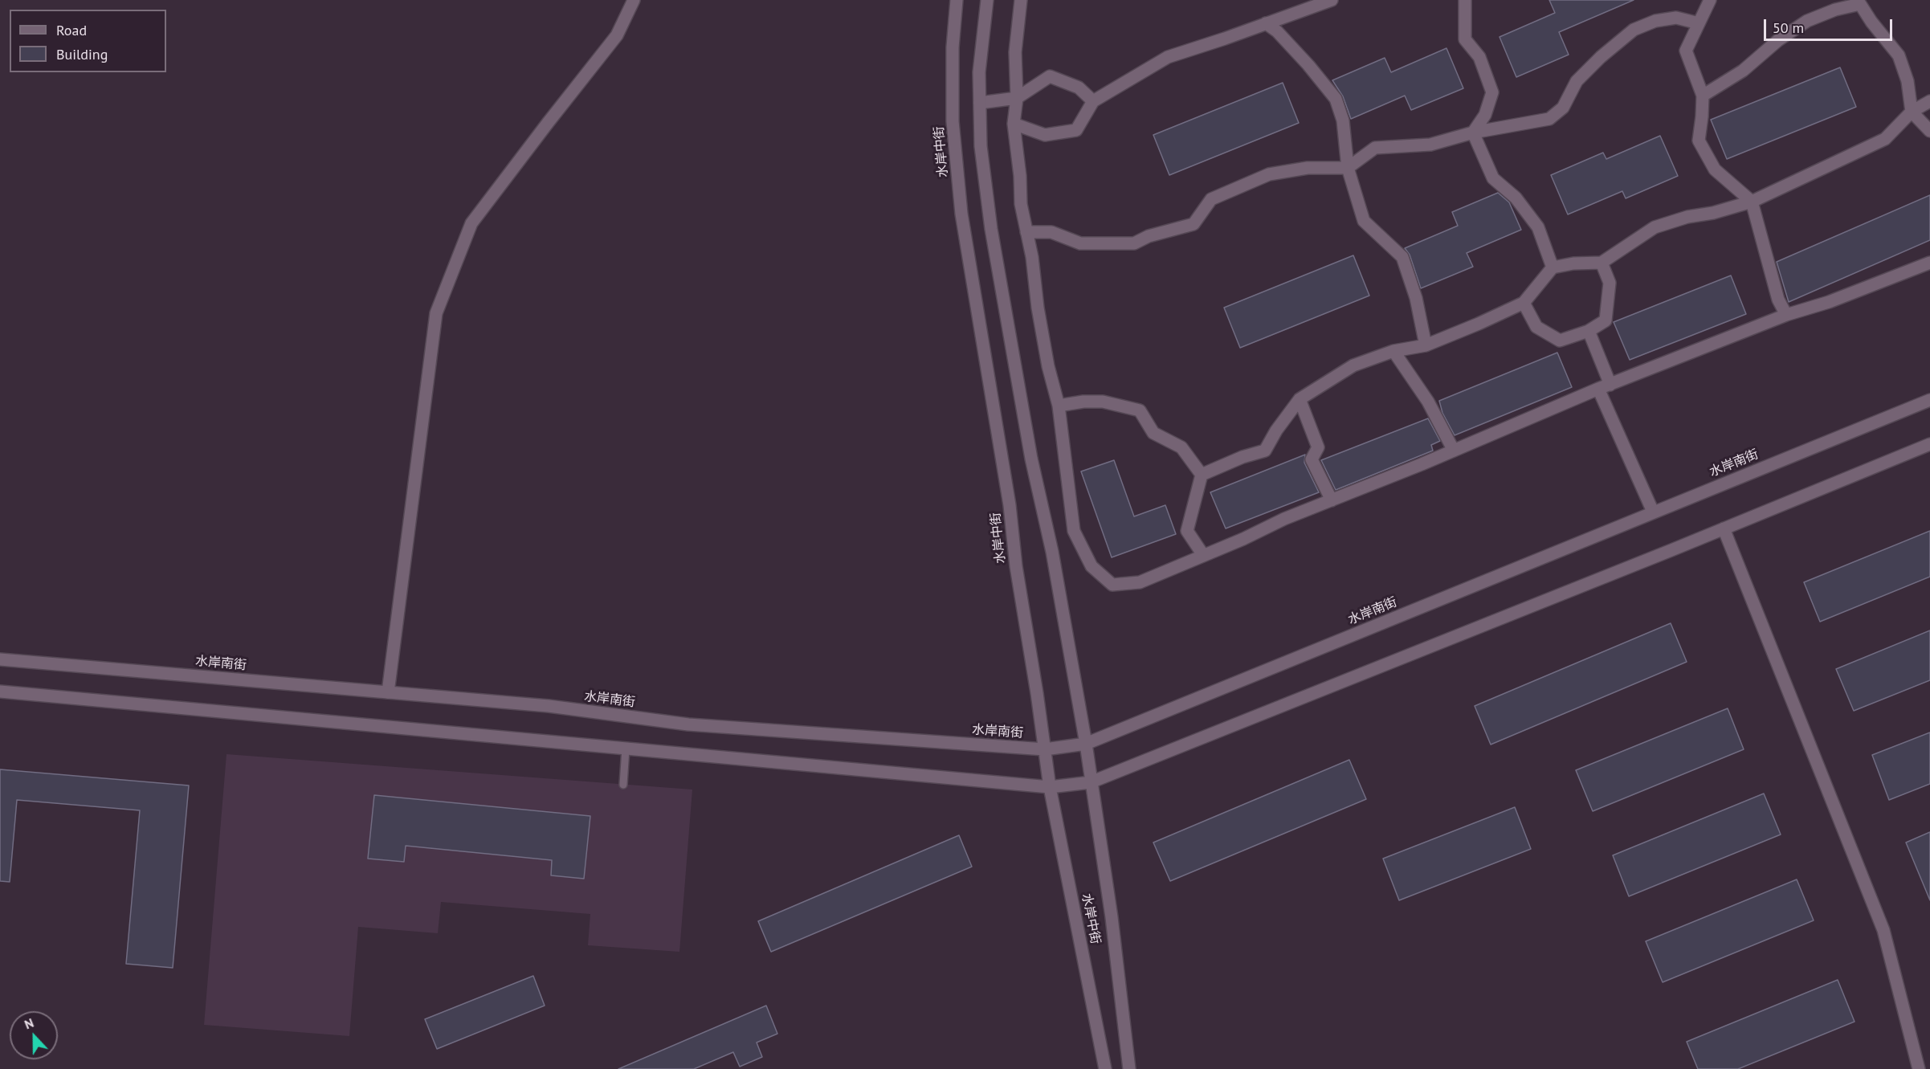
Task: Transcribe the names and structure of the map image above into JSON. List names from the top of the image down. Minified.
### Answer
{"streets":{"street":["水岸中街","水岸南街"]},"crossings":[["水岸中街","水岸南街"]],"legend":["Road","Building"],"scale_bar":"50 m","north":"top"}
